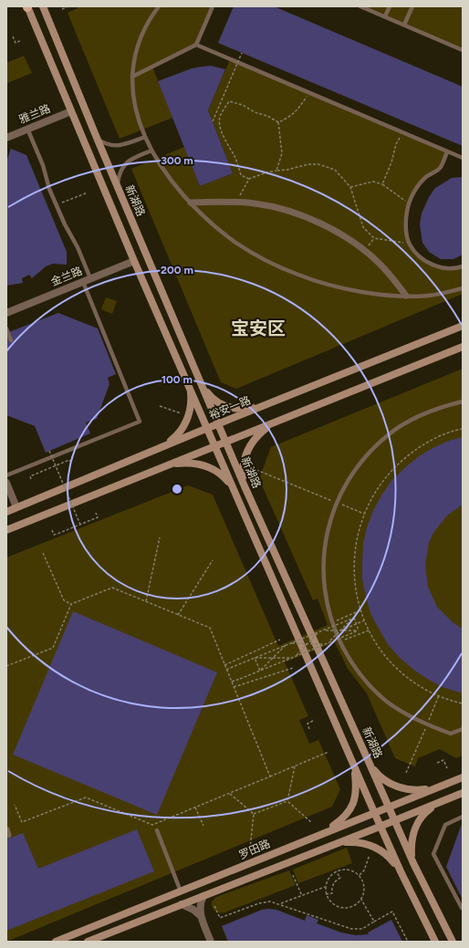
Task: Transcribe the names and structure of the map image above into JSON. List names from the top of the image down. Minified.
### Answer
{"streets":{"main road":["新湖路","裕安一路","罗田路"],"street":["雅兰路","金兰路"]},"crossings":[["雅兰路","新湖路"],["新湖路","金兰路"],["新湖路","裕安一路"],["新湖路","罗田路"]],"districts":["宝安区"],"rings":["300 m","200 m","100 m"]}
